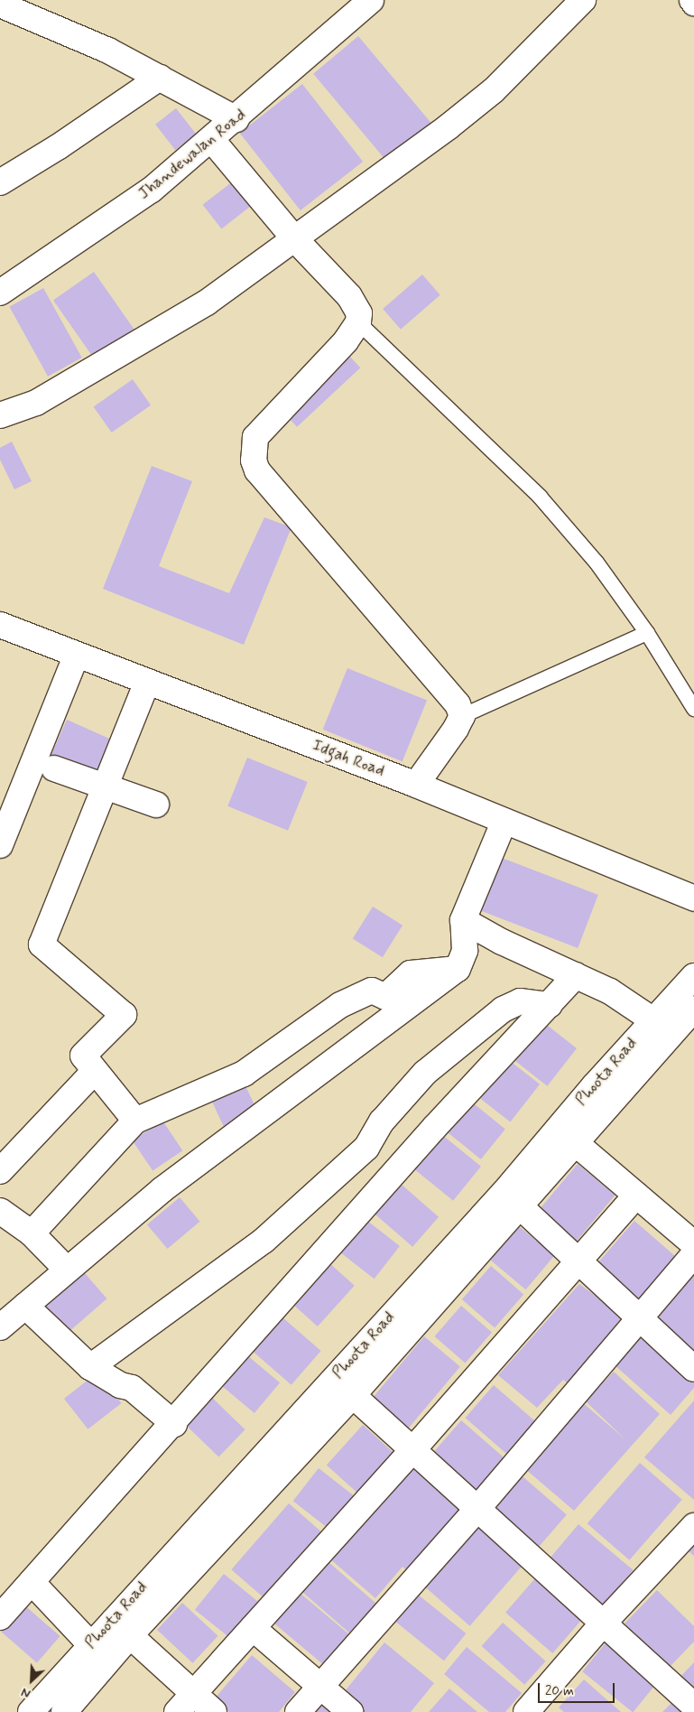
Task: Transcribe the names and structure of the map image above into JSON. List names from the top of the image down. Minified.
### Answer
{"streets":{"street":["Jhandewalan Road","Idgah Road","Phoota Road"]},"scale_bar":"20 m","north":"bottom left"}
